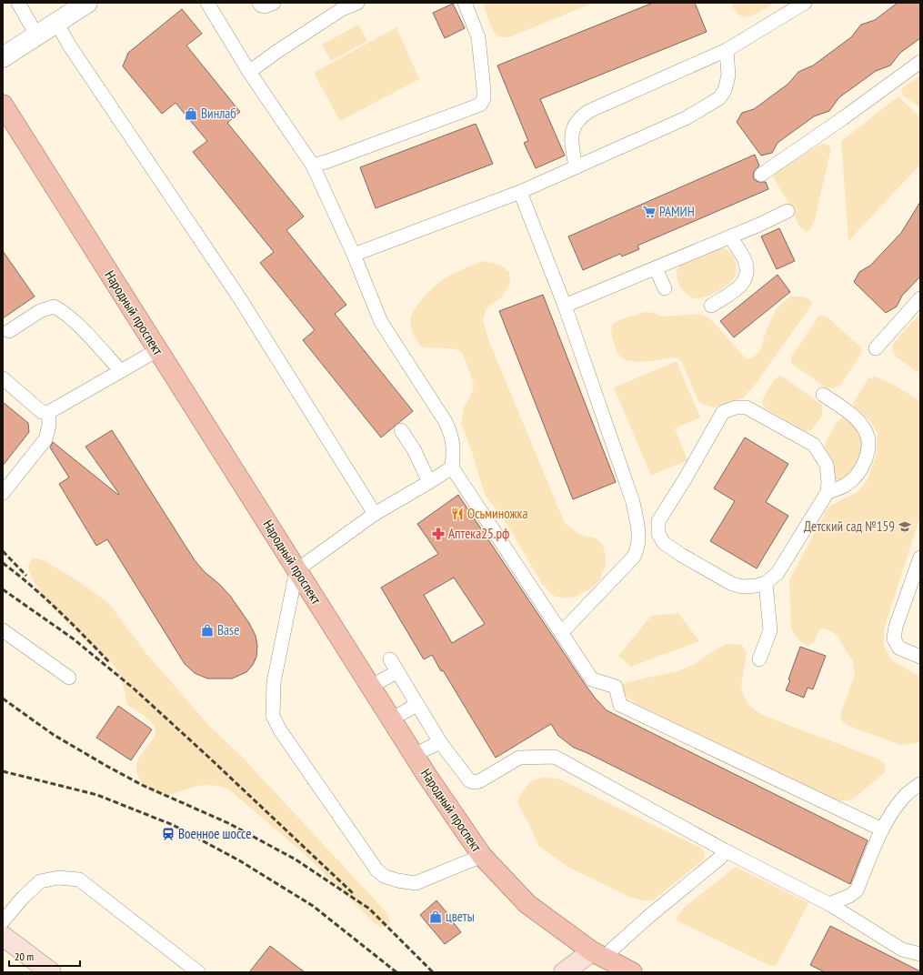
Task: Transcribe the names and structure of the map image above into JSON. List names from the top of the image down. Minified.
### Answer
{"streets":{"main road":["Народный проспект"]},"places":{"shop":["Винлаб","Base","цветы"],"supermarket":["РАМИН"],"restaurant":["Осьминожка"],"school or university":["Детский сад №159"],"pharmacy":["Аптека25.рф"],"station":["Военное шоссе"]},"scale_bar":"20 m"}
